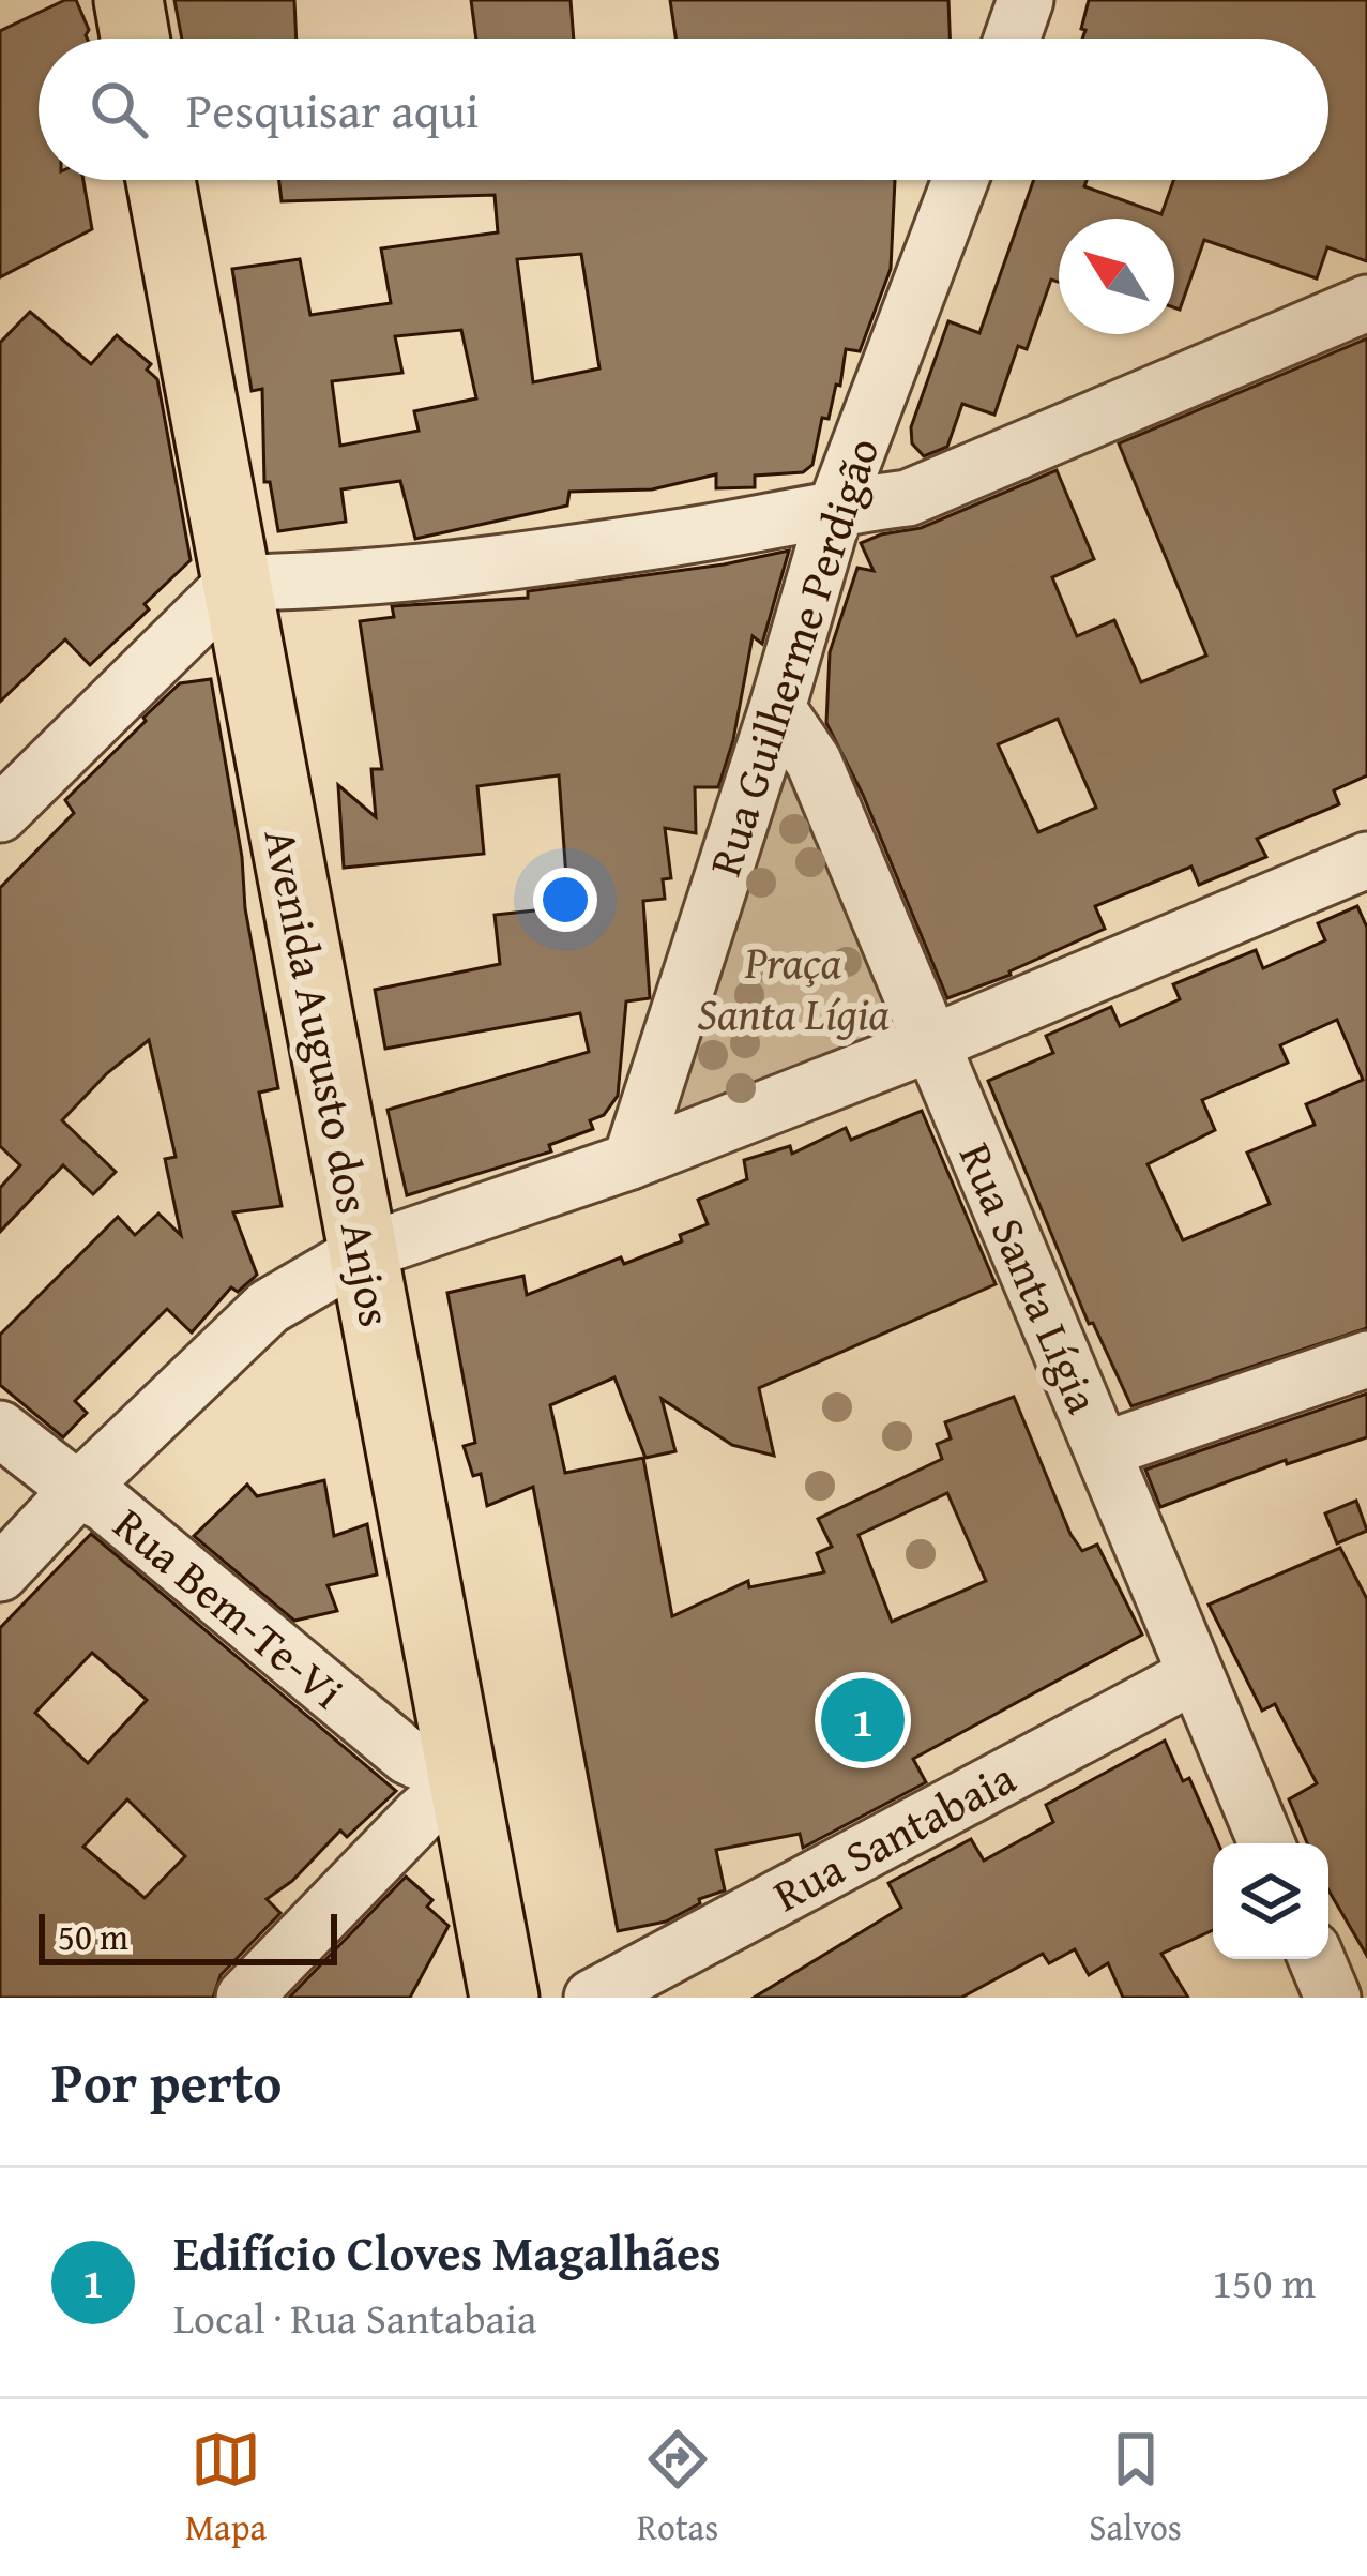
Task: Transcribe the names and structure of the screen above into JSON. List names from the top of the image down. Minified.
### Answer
{"streets":{"main road":["Avenida Augusto dos Anjos"],"street":["Rua Guilherme Perdigão","Rua Santa Lígia","Rua Bem-Te-Vi","Rua Santabaia"]},"crossings":[["Rua Guilherme Perdigão","Rua Santa Lígia"],["Avenida Augusto dos Anjos","Rua Bem-Te-Vi"],["Rua Santa Lígia","Rua Santabaia"]],"parks":["Praça Santa Lígia"],"scale_bar":"50 m","north":"top left","page":{"search":"Pesquisar aqui","pins":"1","scale":"50 m","heading":"Por perto","list":[{"mark":"1","name":"Edifício Cloves Magalhães","note":"Local · Rua Santabaia","value":"150 m"}],"nav":["Mapa","Rotas","Salvos"]}}
